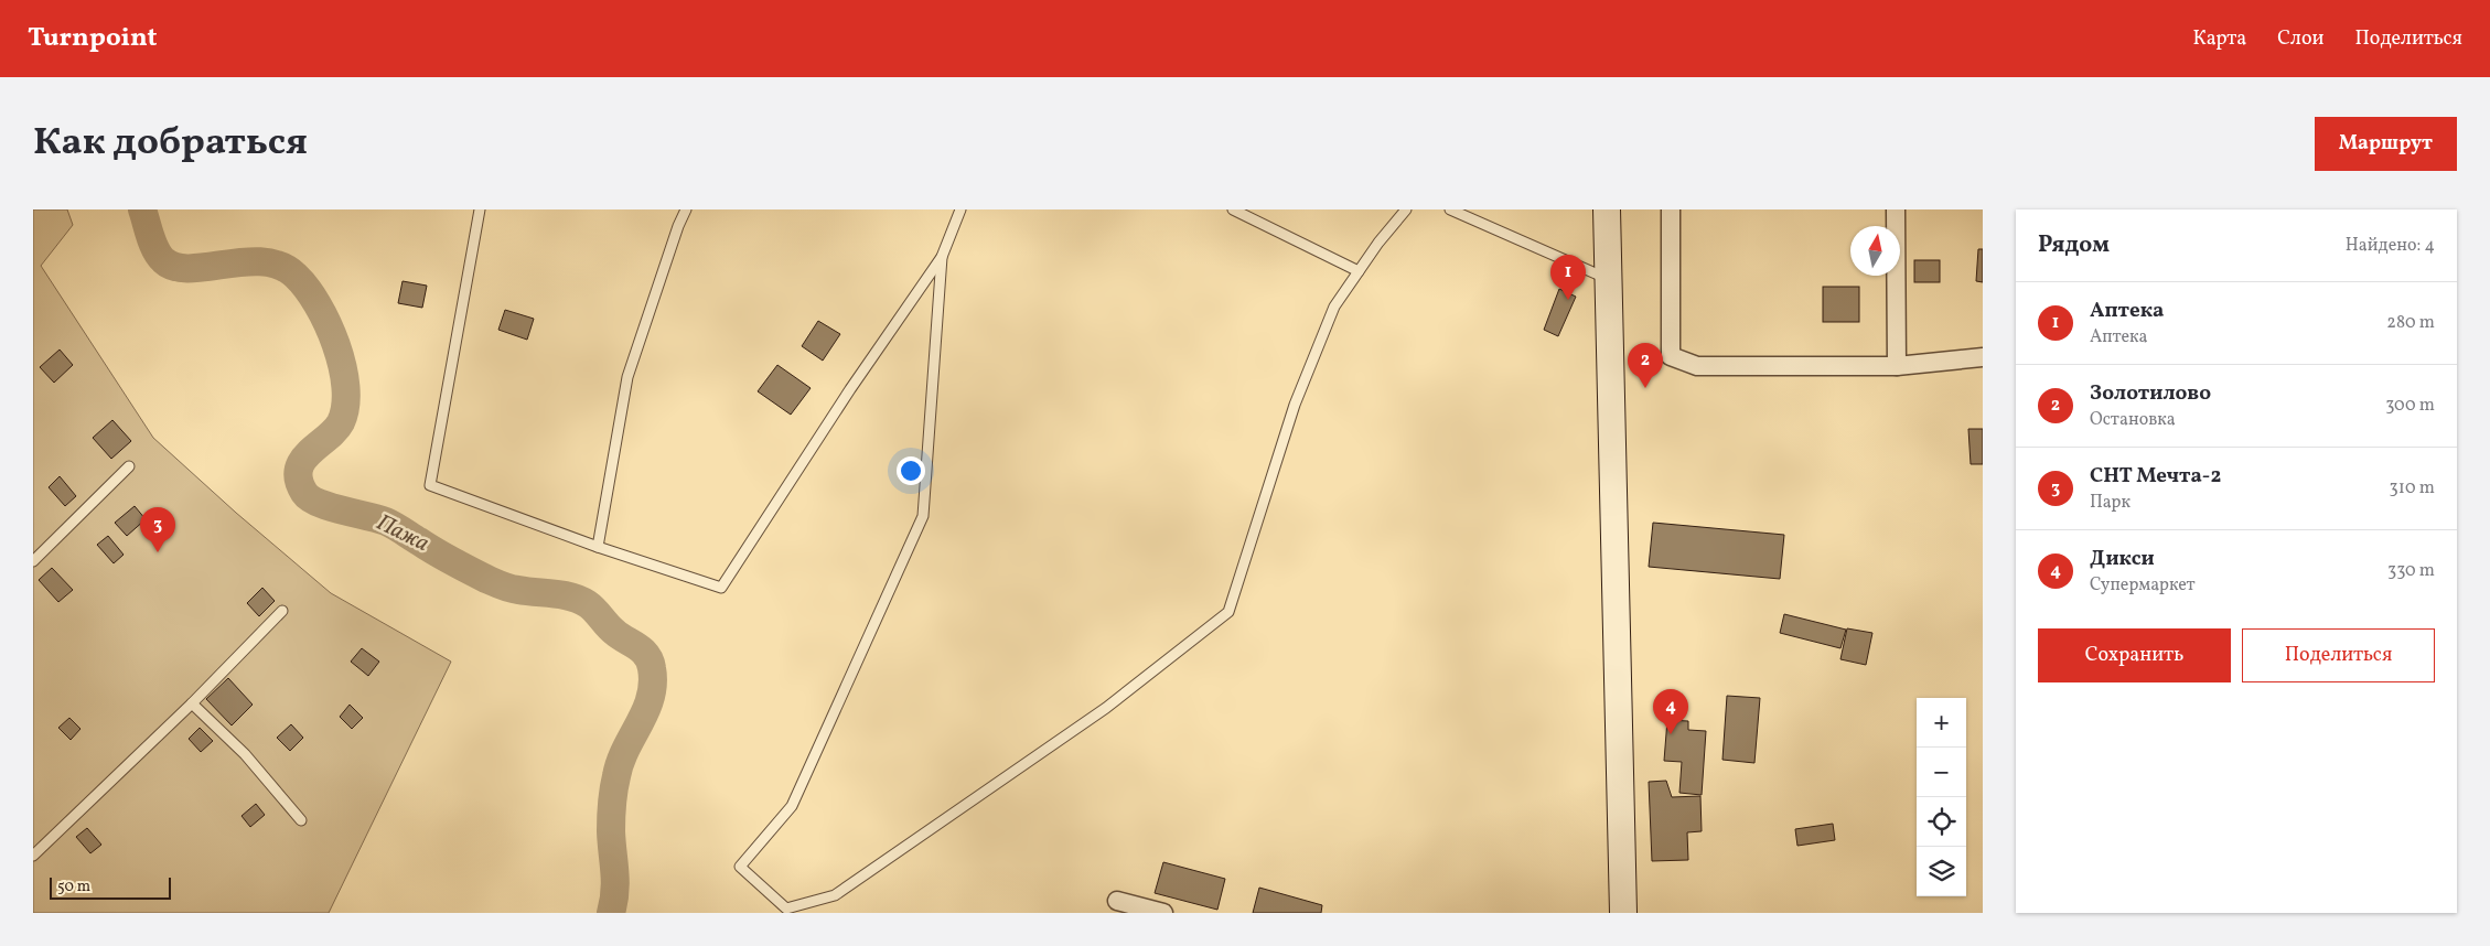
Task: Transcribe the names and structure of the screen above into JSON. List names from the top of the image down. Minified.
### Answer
{"water":["Пажа"],"scale_bar":"50 m","north":"top","page":{"header":"Turnpoint","nav":["Карта","Слои","Поделиться"],"title":"Как добраться","buttons":["Маршрут",["Сохранить","Поделиться"]],"heading":["Рядом","Найдено: 4"],"pins":["1","2","3","4"],"list":[{"mark":"1","name":"Аптека","note":"Аптека","value":"280 m"},{"mark":"2","name":"Золотилово","note":"Остановка","value":"300 m"},{"mark":"3","name":"СНТ Мечта-2","note":"Парк","value":"310 m"},{"mark":"4","name":"Дикси","note":"Супермаркет","value":"330 m"}],"map_buttons":["+","−"],"scale":"50 m"}}
